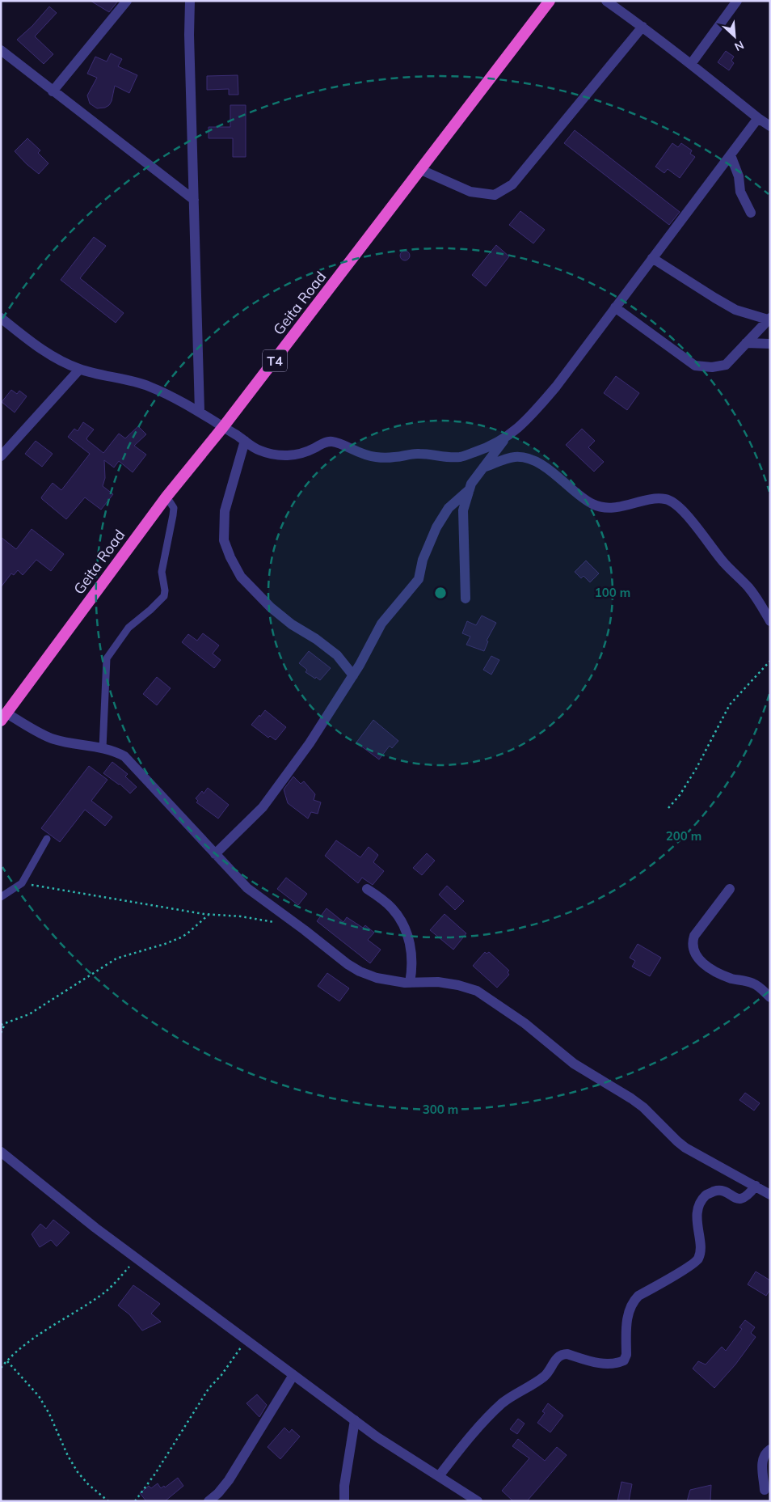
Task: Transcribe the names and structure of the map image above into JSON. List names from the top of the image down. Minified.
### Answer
{"streets":{"highway":["Geita Road","T4"]},"north":"bottom right","rings":["100 m","200 m","300 m"]}
